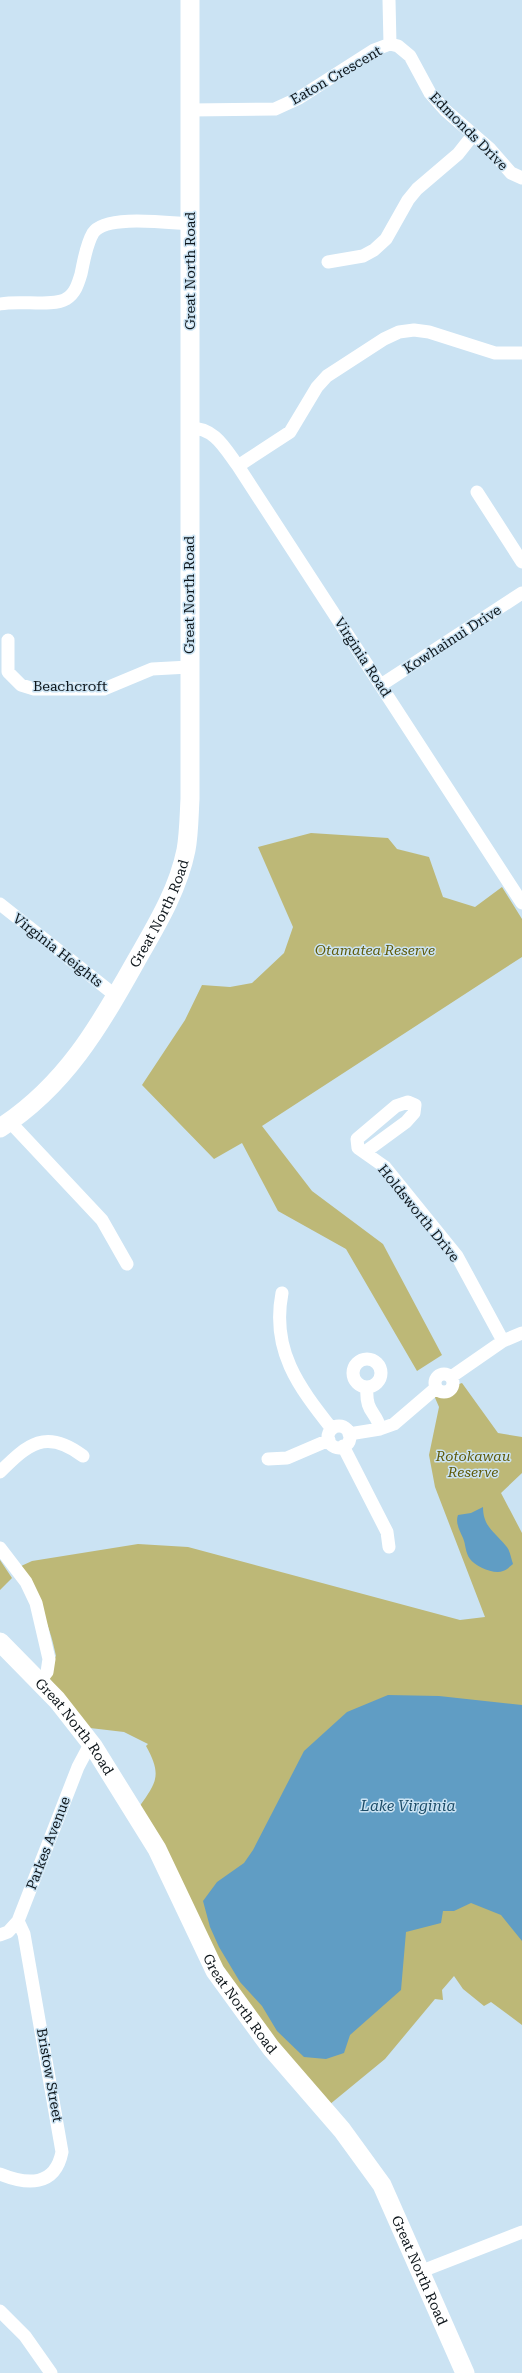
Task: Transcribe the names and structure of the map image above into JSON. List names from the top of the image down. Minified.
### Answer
{"streets":{"highway":["Great North Road"],"street":["Eaton Crescent","Edmonds Drive","Kowhainui Drive","Virginia Road","Beachcroft","Virginia Heights","Holdsworth Drive","Parkes Avenue","Bristow Street"]},"crossings":[["Eaton Crescent","Edmonds Drive"],["Eaton Crescent","Great North Road"],["Great North Road","Virginia Road"],["Great North Road","Beachcroft"],["Great North Road","Virginia Heights"],["Great North Road","Parkes Avenue"],["Kowhainui Drive","Virginia Road"],["Parkes Avenue","Bristow Street"]],"water":["Lake Virginia"],"parks":["Otamatea Reserve","Rotokawau Reserve"]}
